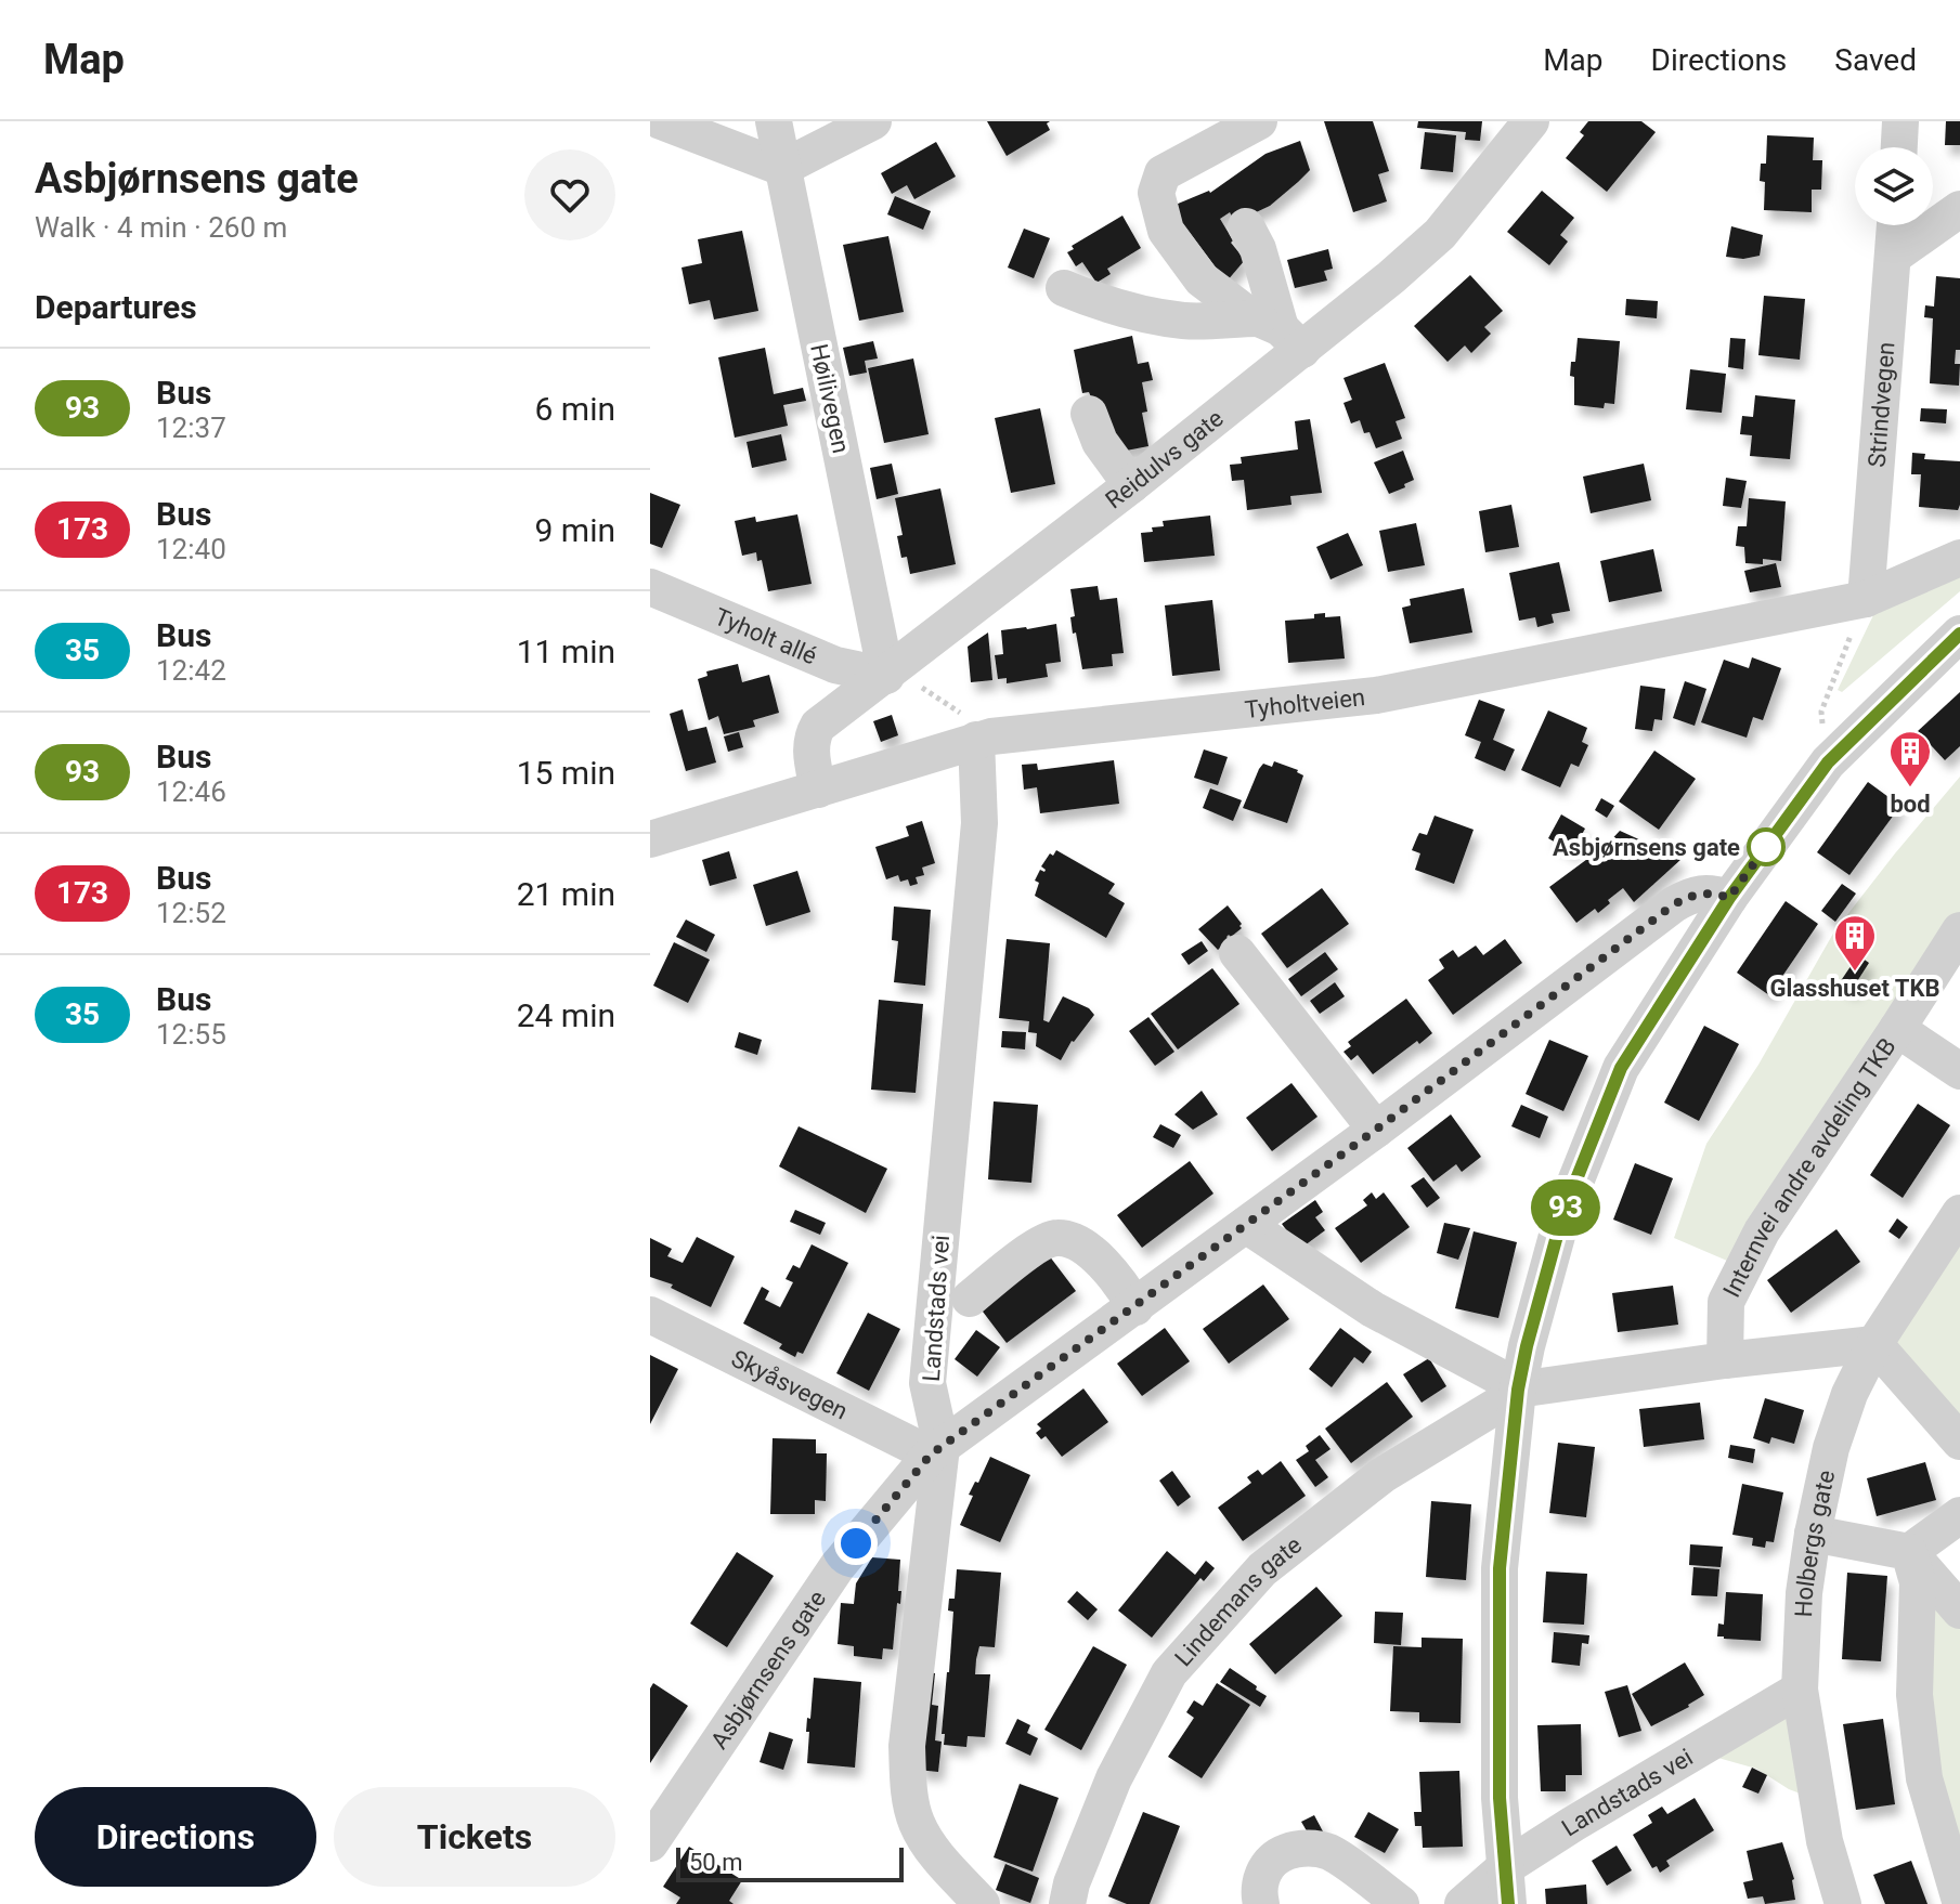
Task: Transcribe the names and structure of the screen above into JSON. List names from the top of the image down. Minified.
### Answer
{"streets":{"street":["Høilivegen","Strindvegen","Reidulvs gate","Tyholt allé","Tyholtveien","Internvei andre avdeling TKB","Landstads vei","Skyåsvegen","Holbergs gate","Lindemans gate","Asbjørnsens gate"]},"crossings":[["Høilivegen","Reidulvs gate"],["Høilivegen","Tyholt allé"],["Strindvegen","Tyholtveien"],["Reidulvs gate","Tyholt allé"],["Reidulvs gate","Tyholtveien"],["Tyholtveien","Landstads vei"],["Internvei andre avdeling TKB","Lindemans gate"],["Landstads vei","Skyåsvegen"],["Landstads vei","Holbergs gate"],["Landstads vei","Asbjørnsens gate"],["Skyåsvegen","Asbjørnsens gate"],["Holbergs gate","Lindemans gate"]],"places":{"building":["bod","Glasshuset TKB"],"other":["Asbjørnsens gate"]},"lines":["bus line 93"],"scale_bar":"50 m","page":{"header":"Map","nav":["Map","Directions","Saved"],"heading":[["Asbjørnsens gate","Walk · 4 min · 260 m"],"Departures"],"on_map":"93","list":[{"mark":"93","name":"Bus","note":"12:37","value":"6 min"},{"mark":"173","name":"Bus","note":"12:40","value":"9 min"},{"mark":"35","name":"Bus","note":"12:42","value":"11 min"},{"mark":"93","name":"Bus","note":"12:46","value":"15 min"},{"mark":"173","name":"Bus","note":"12:52","value":"21 min"},{"mark":"35","name":"Bus","note":"12:55","value":"24 min"}],"buttons":["Directions","Tickets"],"scale":"50 m"}}
